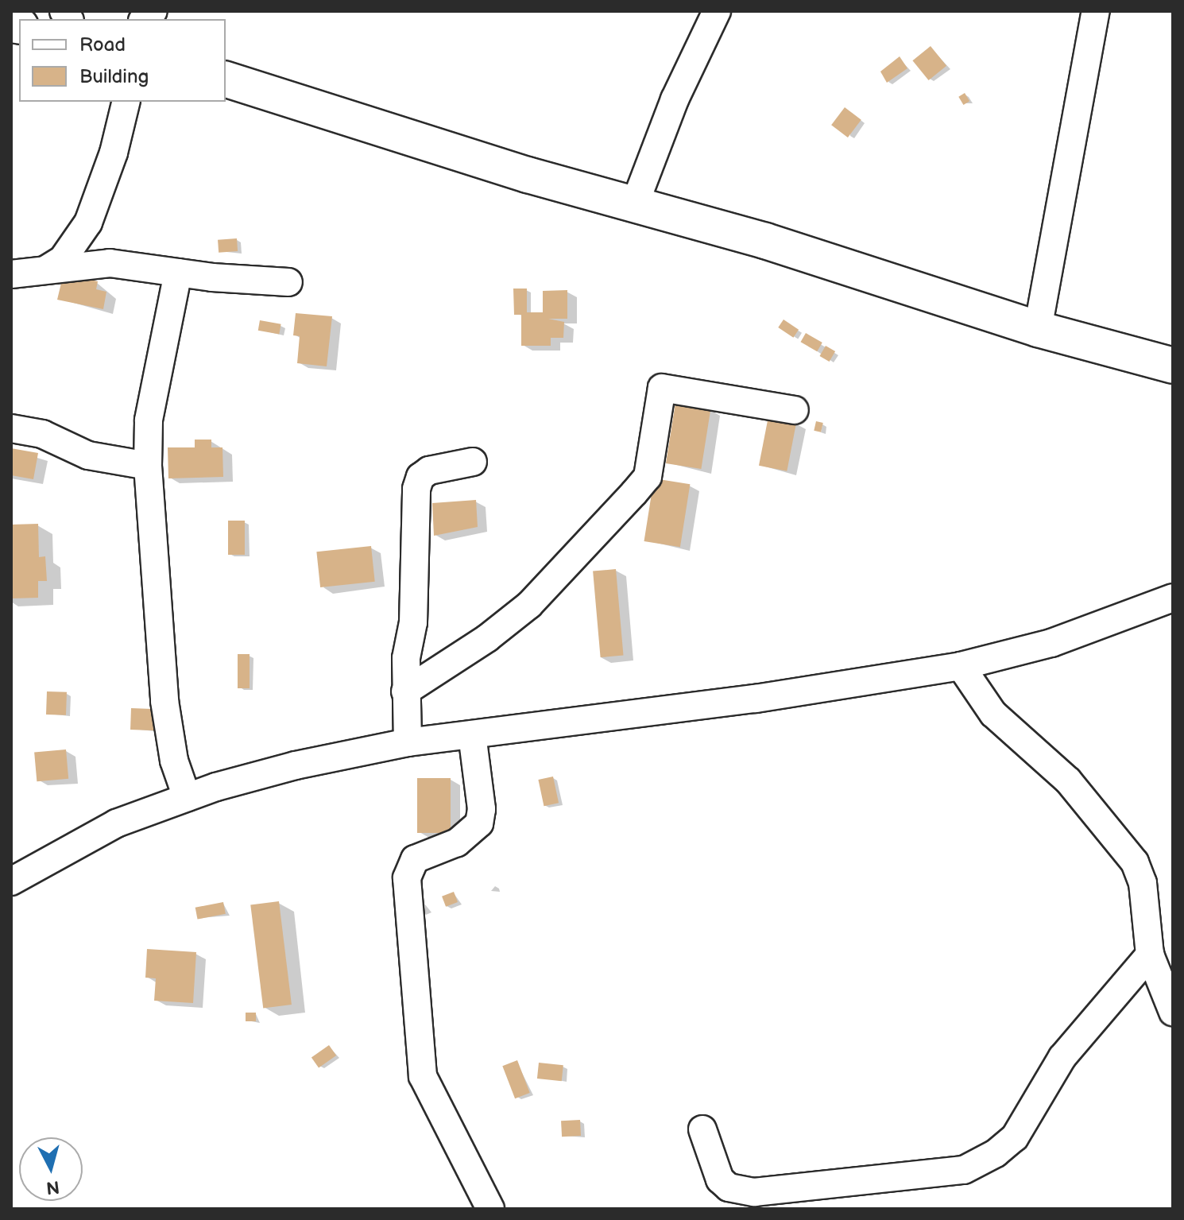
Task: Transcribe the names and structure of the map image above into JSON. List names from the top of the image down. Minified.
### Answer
{"legend":["Road","Building"],"north":"bottom"}
